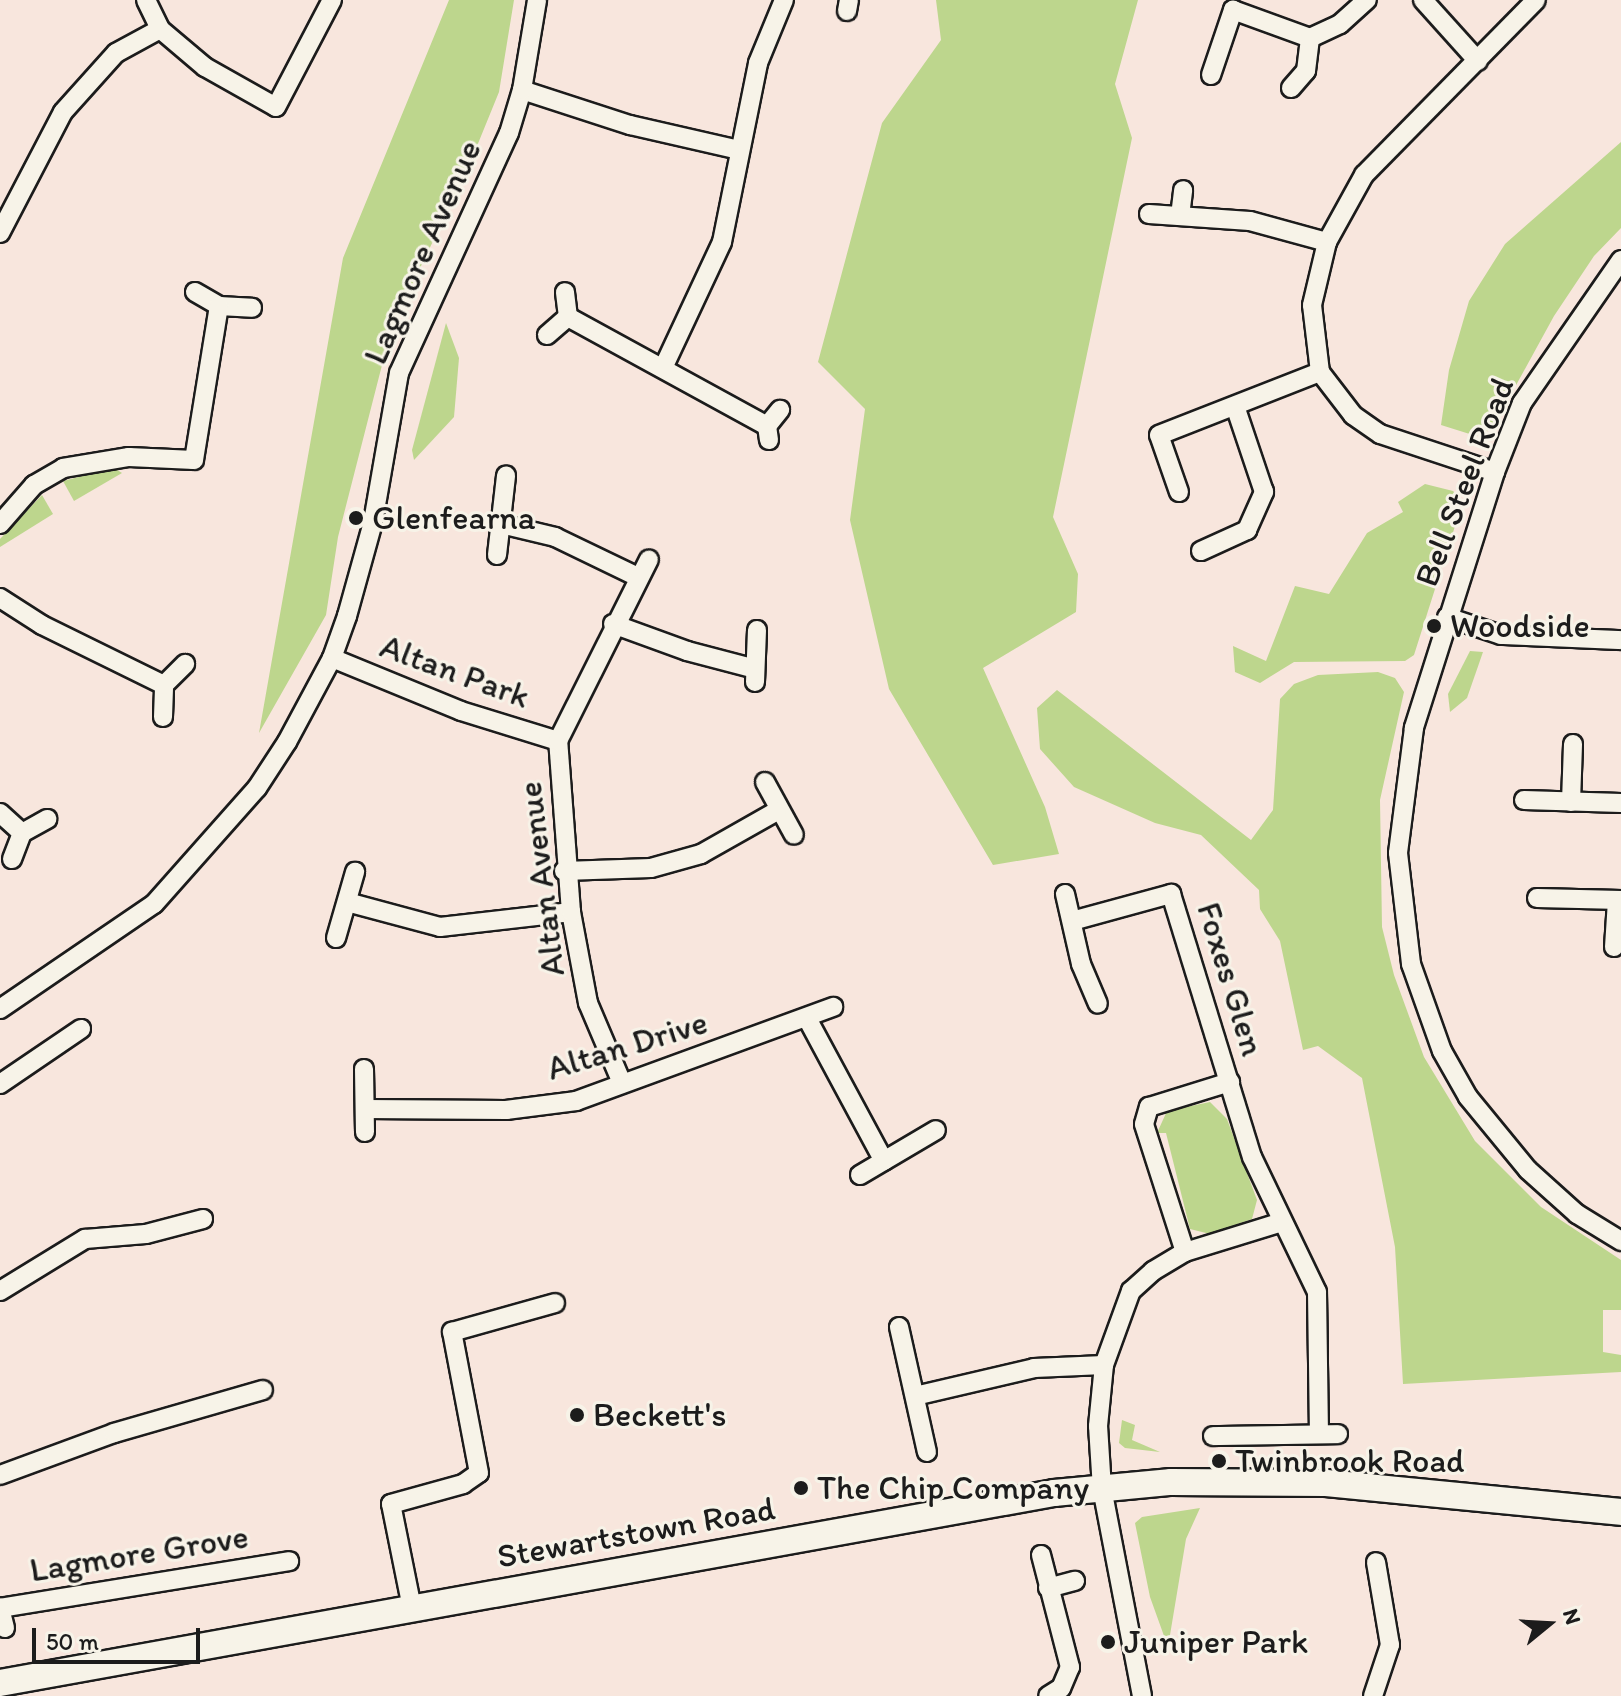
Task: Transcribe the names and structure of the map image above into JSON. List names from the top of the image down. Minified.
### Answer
{"streets":{"main road":["Stewartstown Road"],"street":["Lagmore Avenue","Bell Steel Road","Altan Park","Altan Avenue","Foxes Glen","Altan Drive","Lagmore Grove"]},"crossings":[["Lagmore Avenue","Altan Park"],["Altan Park","Altan Avenue"],["Altan Avenue","Altan Drive"]],"places":["Glenfearna","Woodside","Beckett's","Twinbrook Road","The Chip Company","Juniper Park"],"scale_bar":"50 m","north":"right"}
